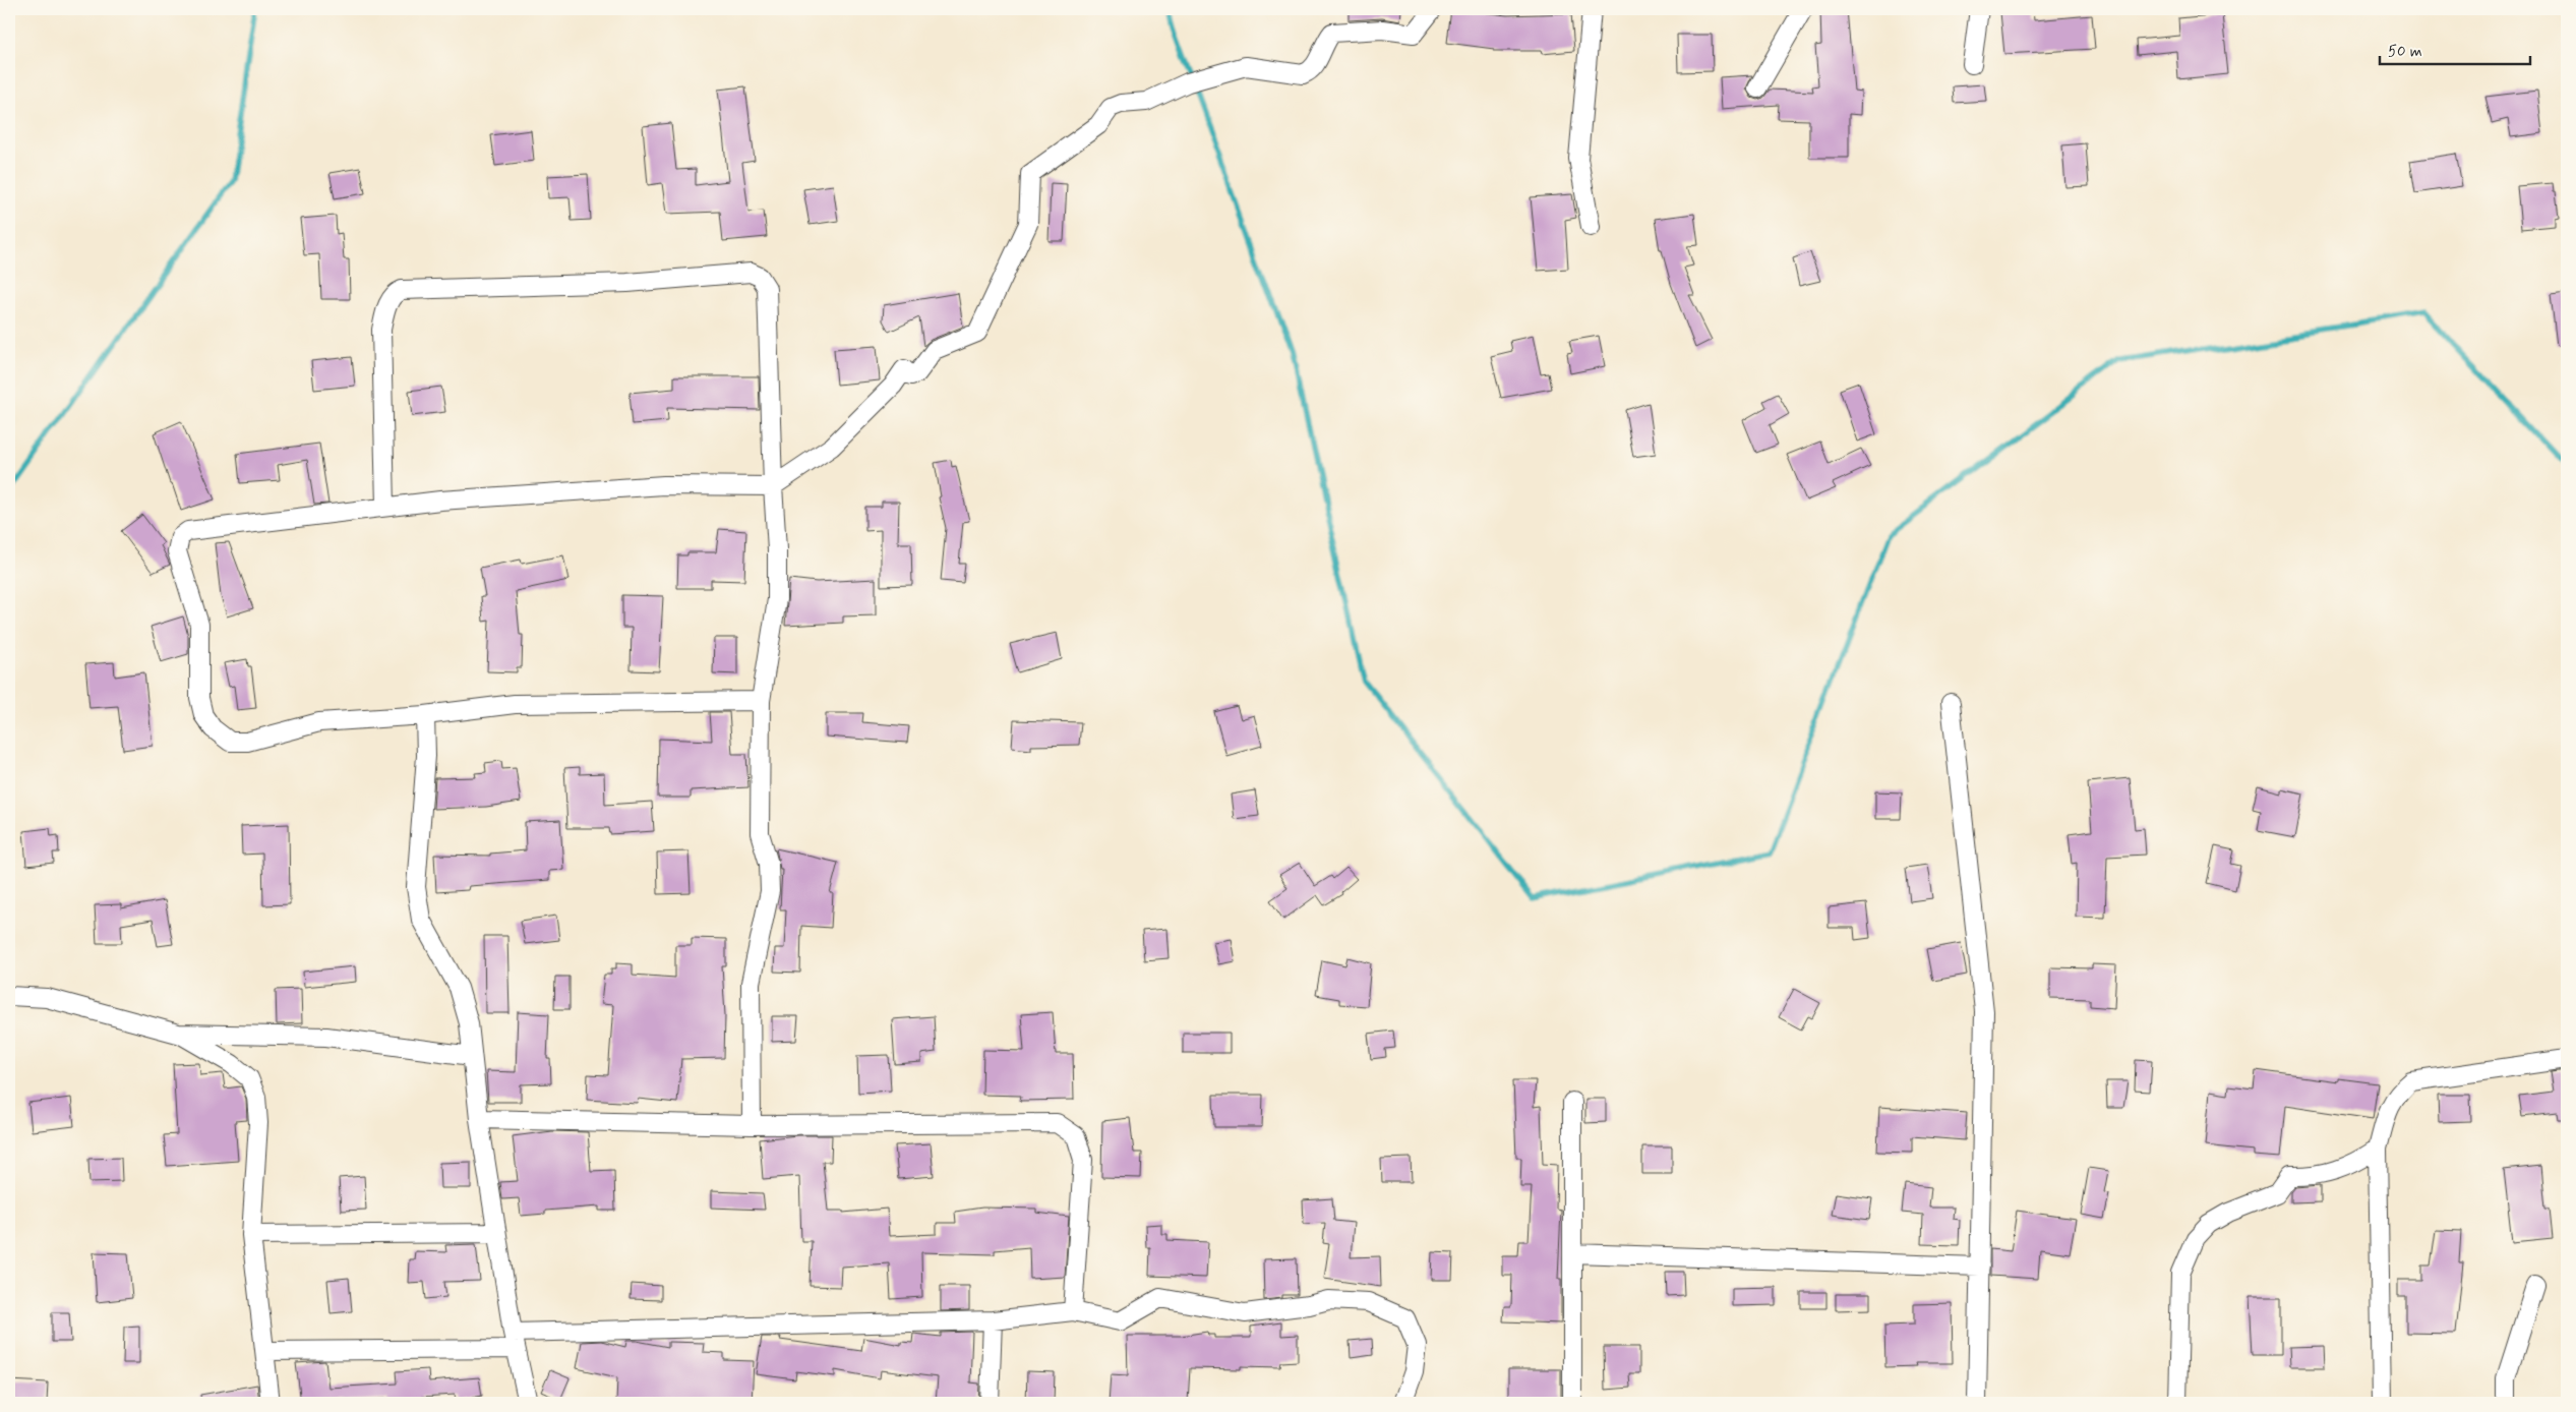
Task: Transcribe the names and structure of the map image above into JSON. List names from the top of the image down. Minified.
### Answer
{"scale_bar":"50 m"}
